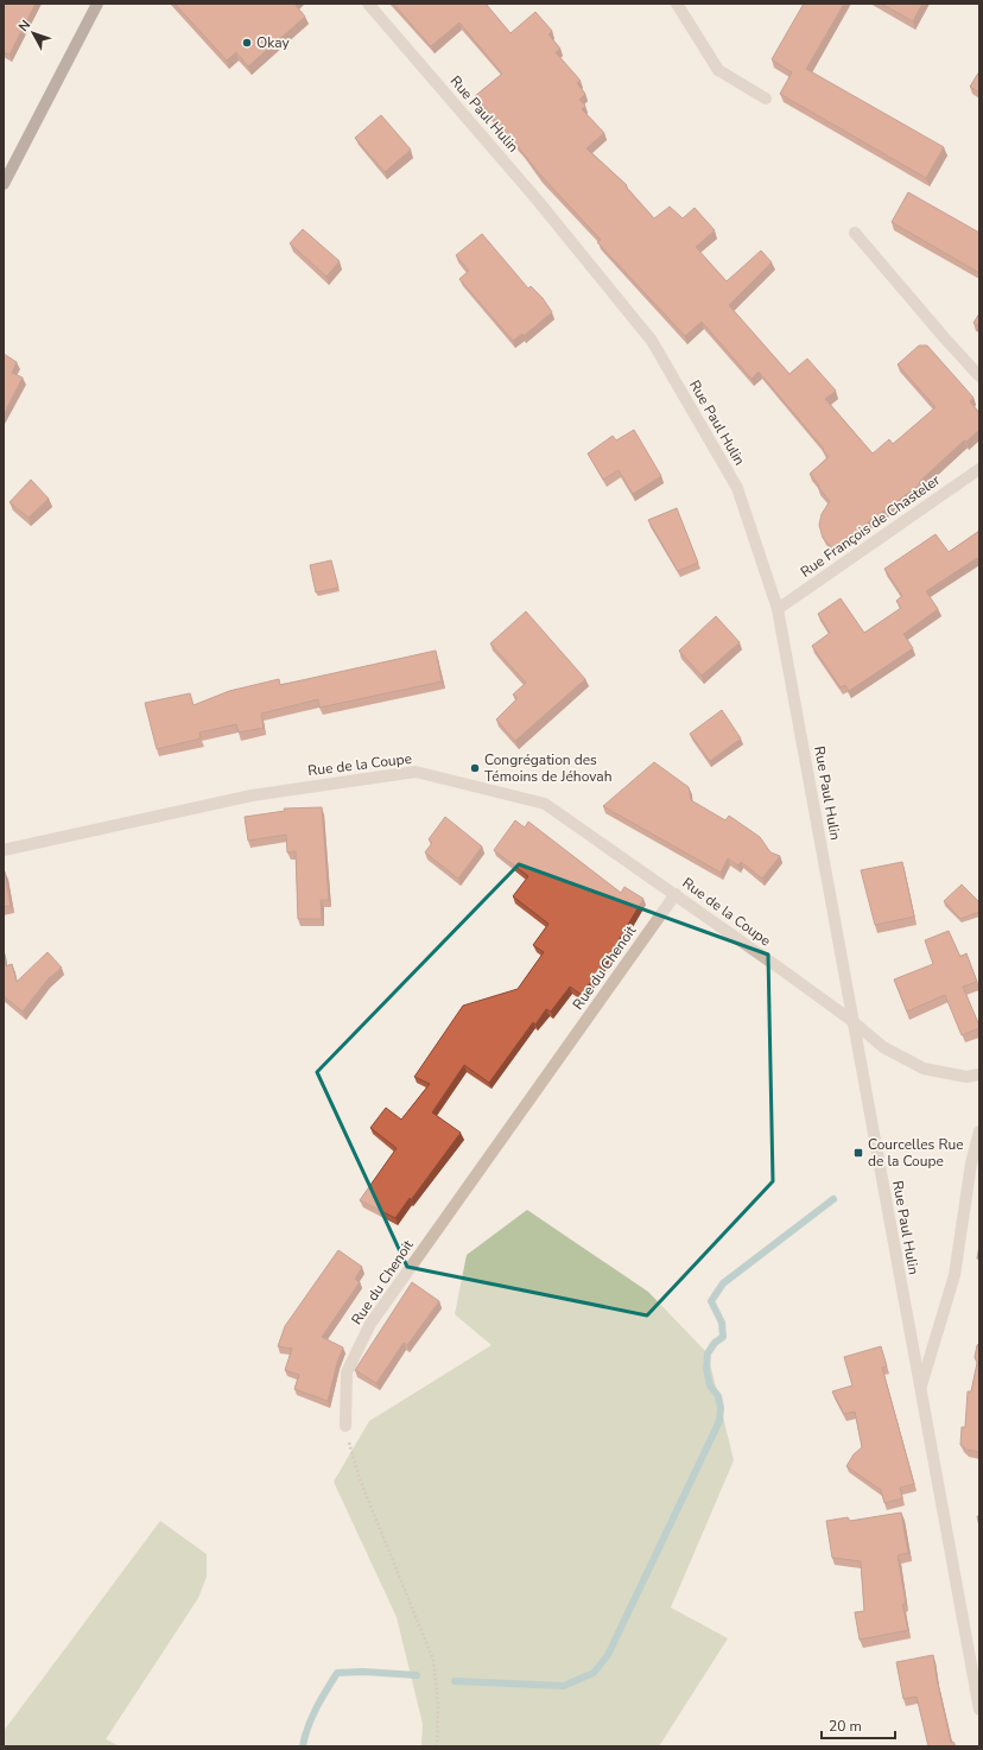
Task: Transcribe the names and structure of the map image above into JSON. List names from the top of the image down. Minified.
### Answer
{"streets":{"street":["Rue Paul Hulin","Rue François de Chasteler","Rue de la Coupe","Rue du Chenoit"]},"crossings":[["Rue Paul Hulin","Rue François de Chasteler"],["Rue Paul Hulin","Rue de la Coupe"],["Rue de la Coupe","Rue du Chenoit"]],"places":{"other":["Okay","Congrégation des Témoins de Jéhovah"],"transit":["Courcelles Rue de la Coupe"]},"scale_bar":"20 m","north":"top left"}
